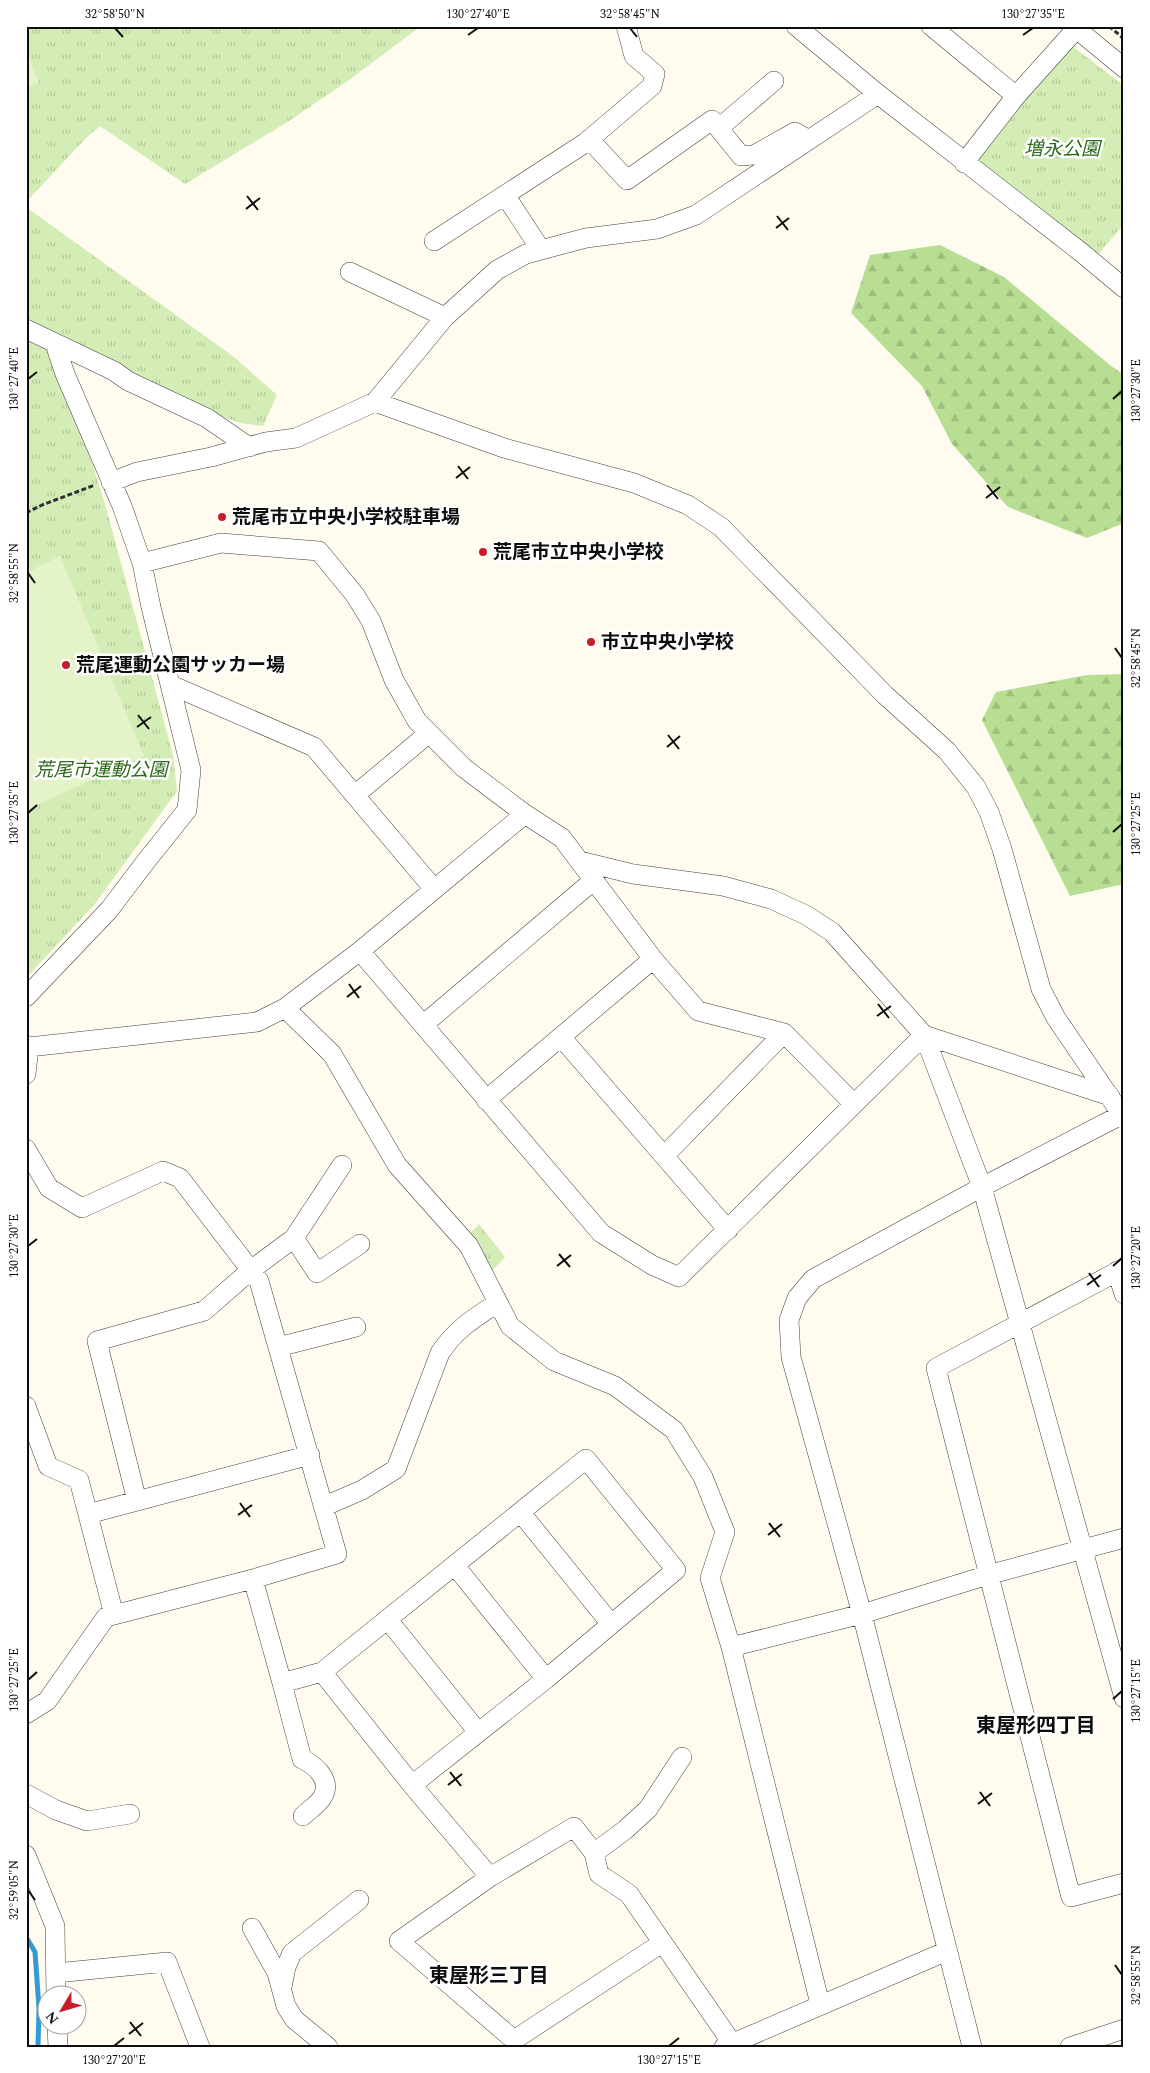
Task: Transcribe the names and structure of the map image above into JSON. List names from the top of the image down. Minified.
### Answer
{"districts":["東屋形四丁目","東屋形三丁目"],"parks":["増永公園","荒尾市運動公園"],"places":["荒尾市立中央小学校駐車場","荒尾市立中央小学校","市立中央小学校","荒尾運動公園サッカー場"],"north":"bottom left","coordinates":["32°58'50\"N","130°27'40\"E","32°58'45\"N","130°27'35\"E","130°27'30\"E","32°58'55\"N","130°27'25\"E","130°27'20\"E","130°27'15\"E","32°59'05\"N"]}
